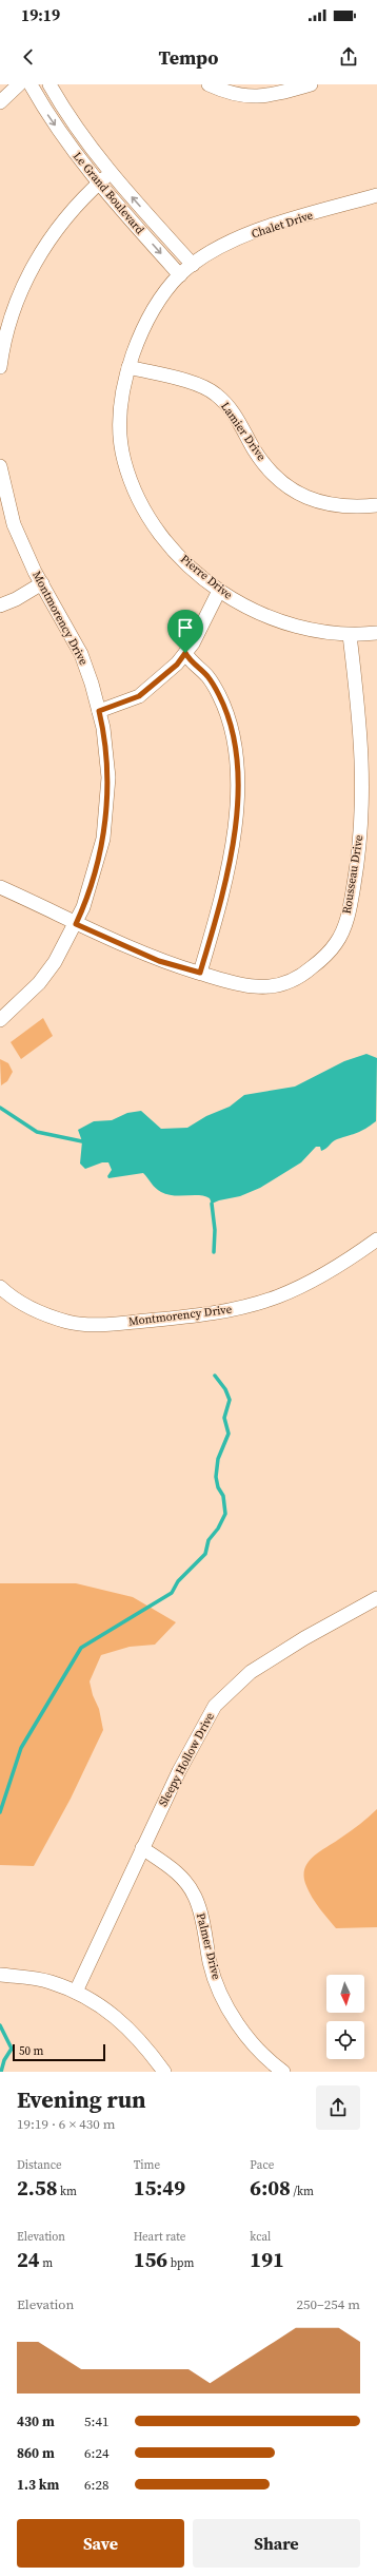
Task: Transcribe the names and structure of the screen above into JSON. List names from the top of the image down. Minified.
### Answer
{"streets":{"street":["Le Grand Boulevard","Chalet Drive","Lamier Drive","Pierre Drive","Montmorency Drive","Rousseau Drive","Sleepy Hollow Drive","Palmer Drive"]},"crossings":[["Le Grand Boulevard","Chalet Drive"],["Le Grand Boulevard","Pierre Drive"],["Chalet Drive","Pierre Drive"],["Lamier Drive","Pierre Drive"],["Pierre Drive","Rousseau Drive"],["Montmorency Drive","Rousseau Drive"],["Sleepy Hollow Drive","Palmer Drive"]],"scale_bar":"50 m","north":"bottom","page":{"status":"19:19","header":"Tempo","scale":"50 m","heading":["Evening run","19:19 · 6 × 430 m"],"stats":[["Distance","2.58 km"],["Time","15:49"],["Pace","6:08 /km"],["Elevation","24 m"],["Heart rate","156 bpm"],["kcal","191"]],"chart":["Elevation","250–254 m"],"list":[{"name":"430 m","note":"5:41"},{"name":"860 m","note":"6:24"},{"name":"1.3 km","note":"6:28"}],"buttons":["Save","Share"]}}
